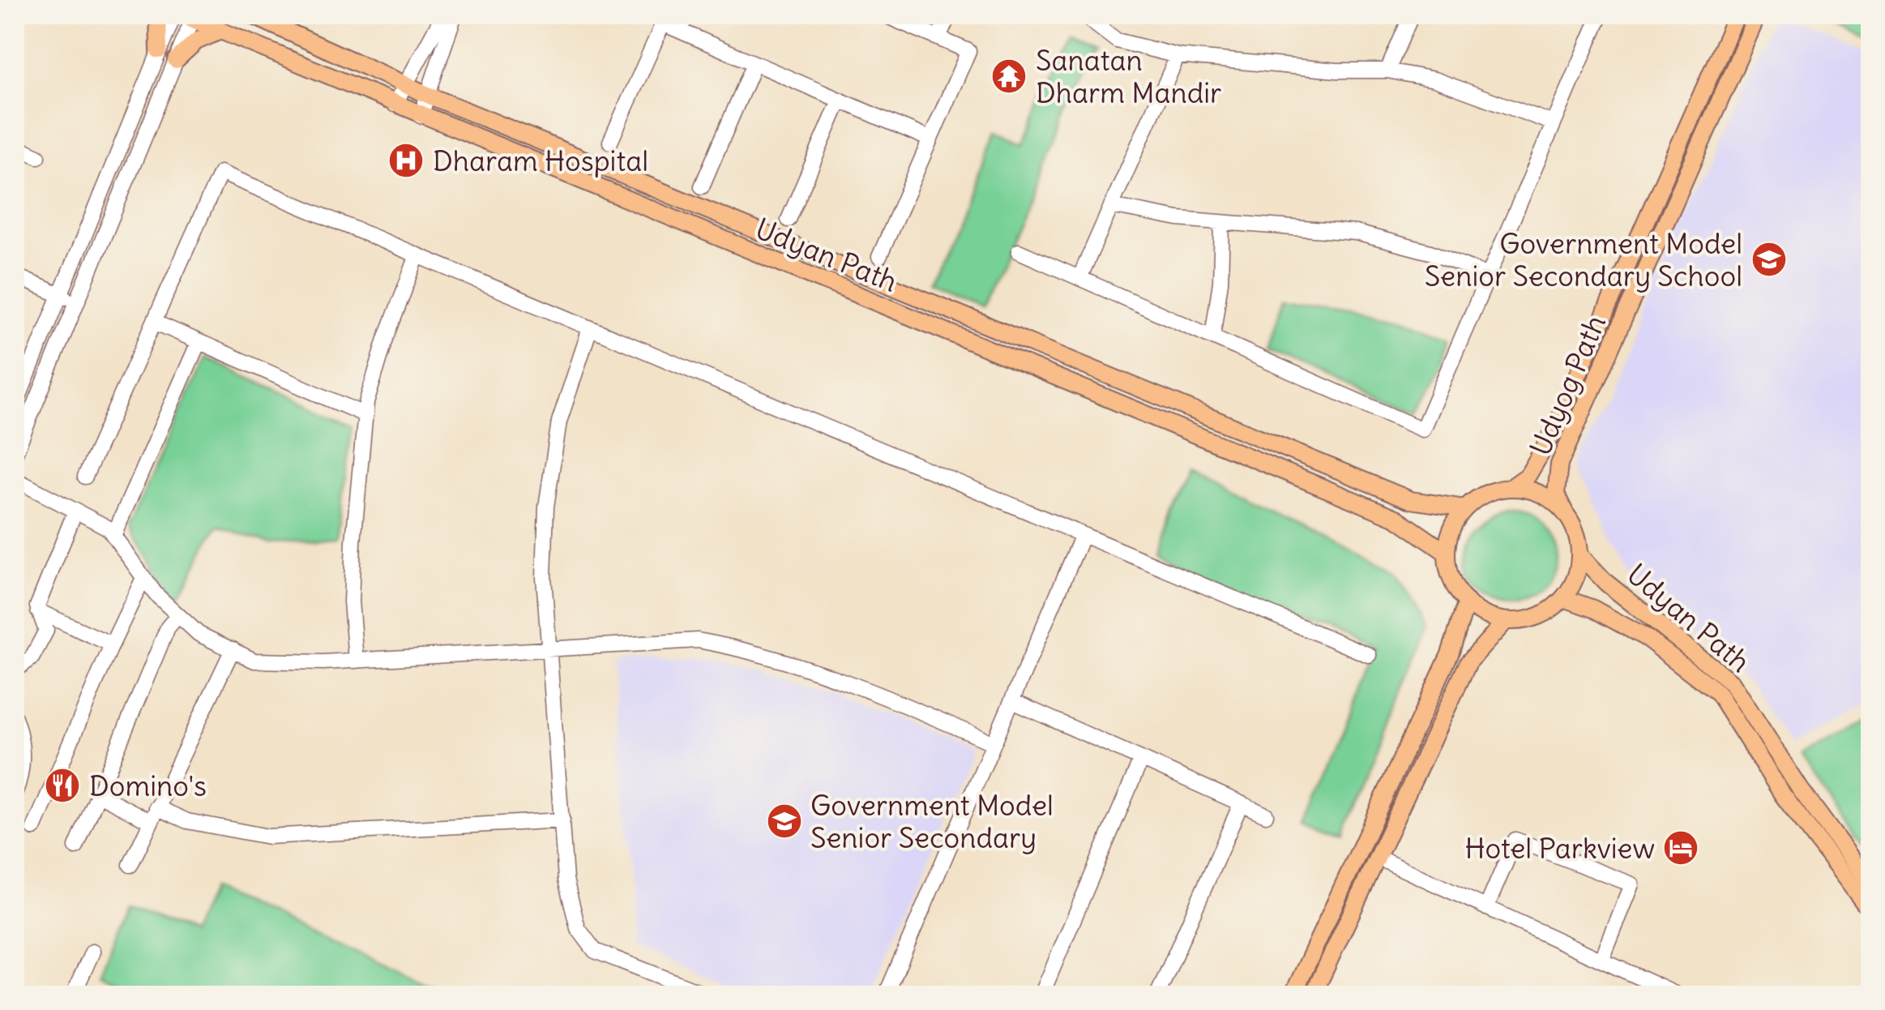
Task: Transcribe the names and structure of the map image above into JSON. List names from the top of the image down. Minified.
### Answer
{"streets":{"main road":["Udyan Path","Udyog Path"]},"crossings":[["Udyan Path","Udyog Path"]],"places":{"temple":["Sanatan Dharm Mandir"],"hospital":["Dharam Hospital"],"school or university":["Government Model Senior Secondary School","Government Model Senior Secondary"],"restaurant":["Domino's"],"hotel":["Hotel Parkview"]}}
